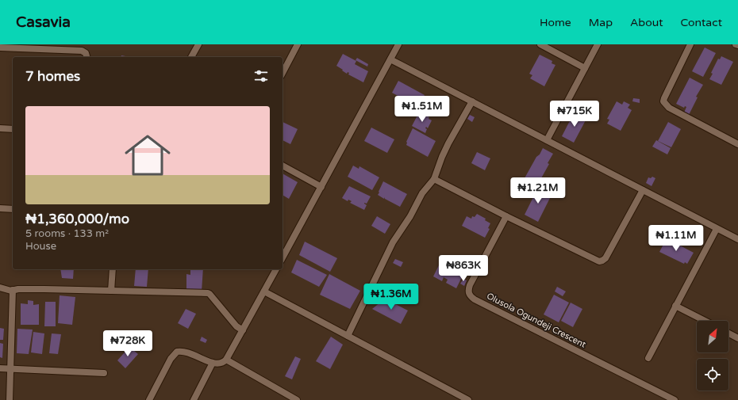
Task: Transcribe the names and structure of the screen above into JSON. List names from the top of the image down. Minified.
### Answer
{"streets":{"street":["Olusola Ogundeji Crescent"]},"north":"top right","page":{"header":"Casavia","nav":["Home","Map","About","Contact"],"heading":"7 homes","list":[{"name":"₦1,360,000/mo","note":"5 rooms · 133 m² · House"}],"price":["₦1.51M","₦715K","₦1.21M","₦1.11M","₦863K","₦1.36M","₦728K"]}}
